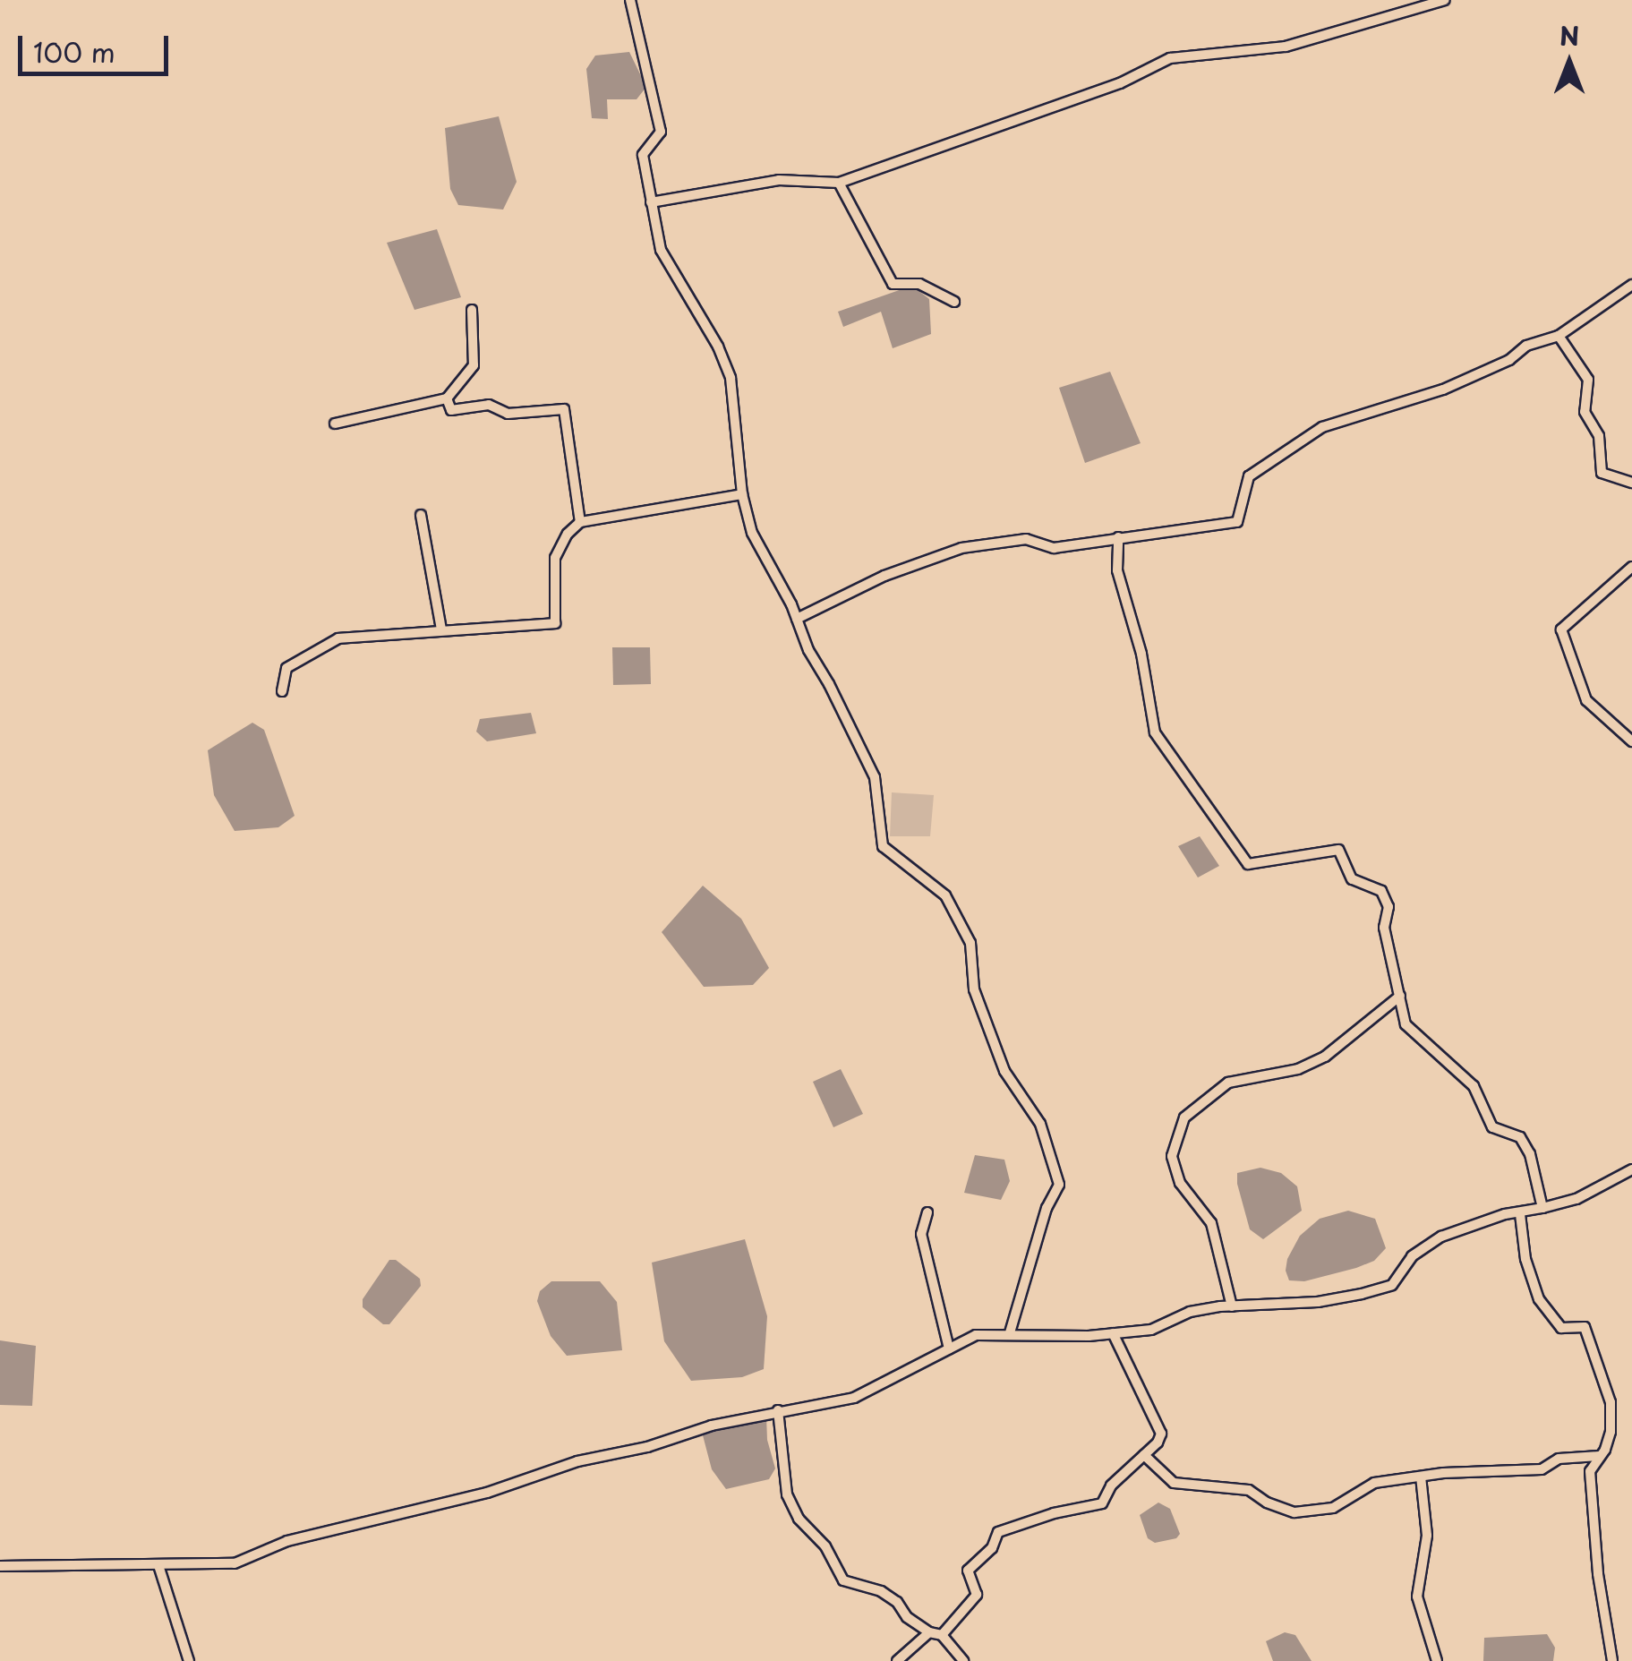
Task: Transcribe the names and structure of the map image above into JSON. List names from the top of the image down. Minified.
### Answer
{"scale_bar":"100 m","north":"top"}
